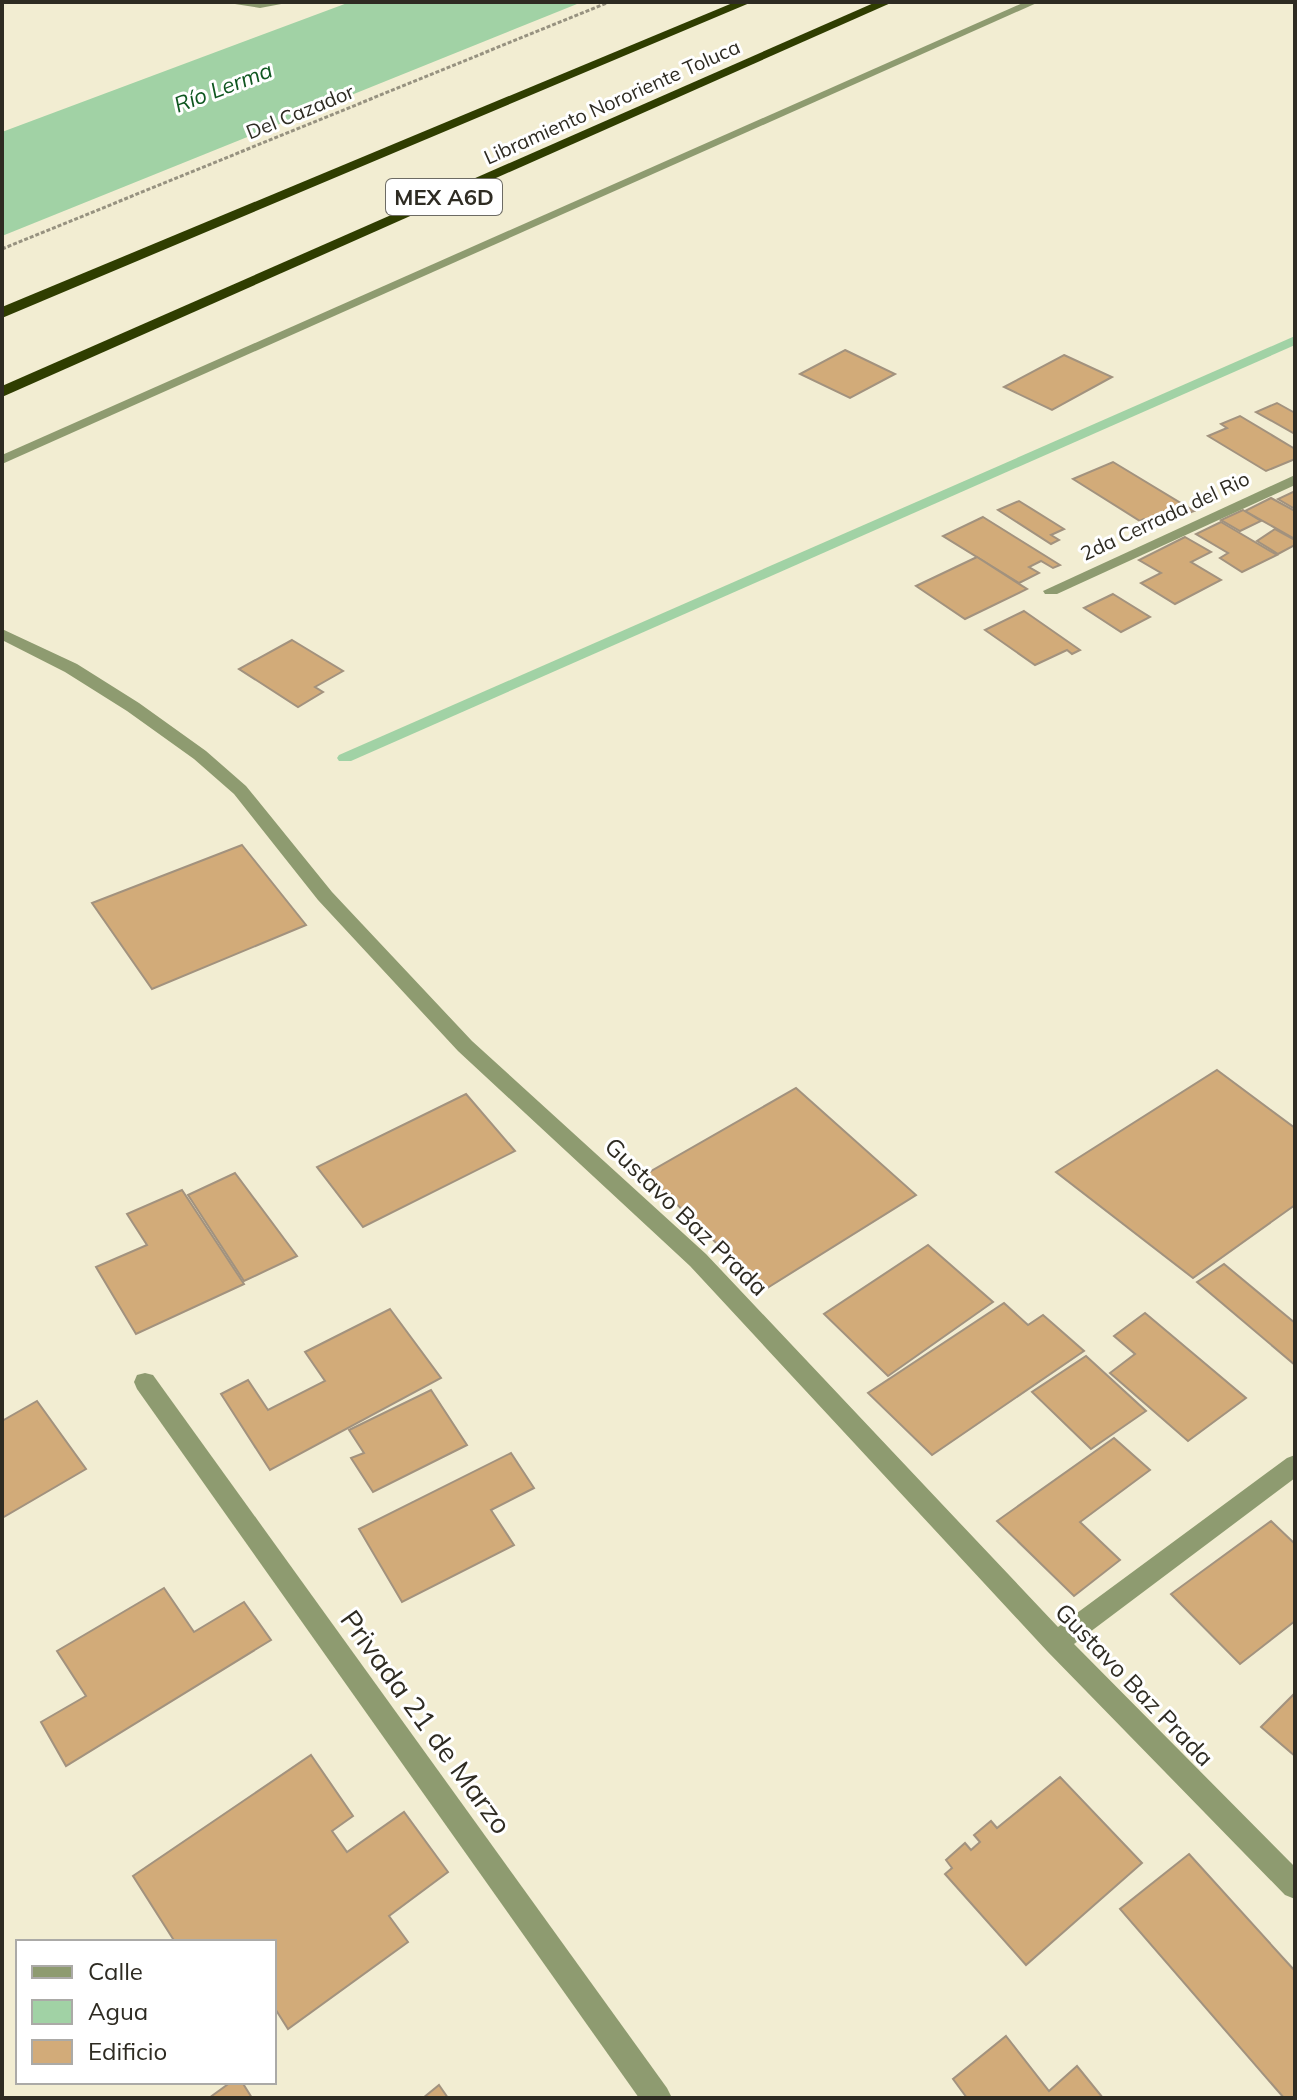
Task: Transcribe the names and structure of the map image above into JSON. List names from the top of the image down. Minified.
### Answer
{"streets":{"highway":["Libramiento Nororiente Toluca","MEX A6D"],"street":["2da Cerrada del Rio","Gustavo Baz Prada","Privada 21 de Marzo"],"path":["Del Cazador"]},"water":["Río Lerma"],"legend":["Calle","Agua","Edificio"]}
